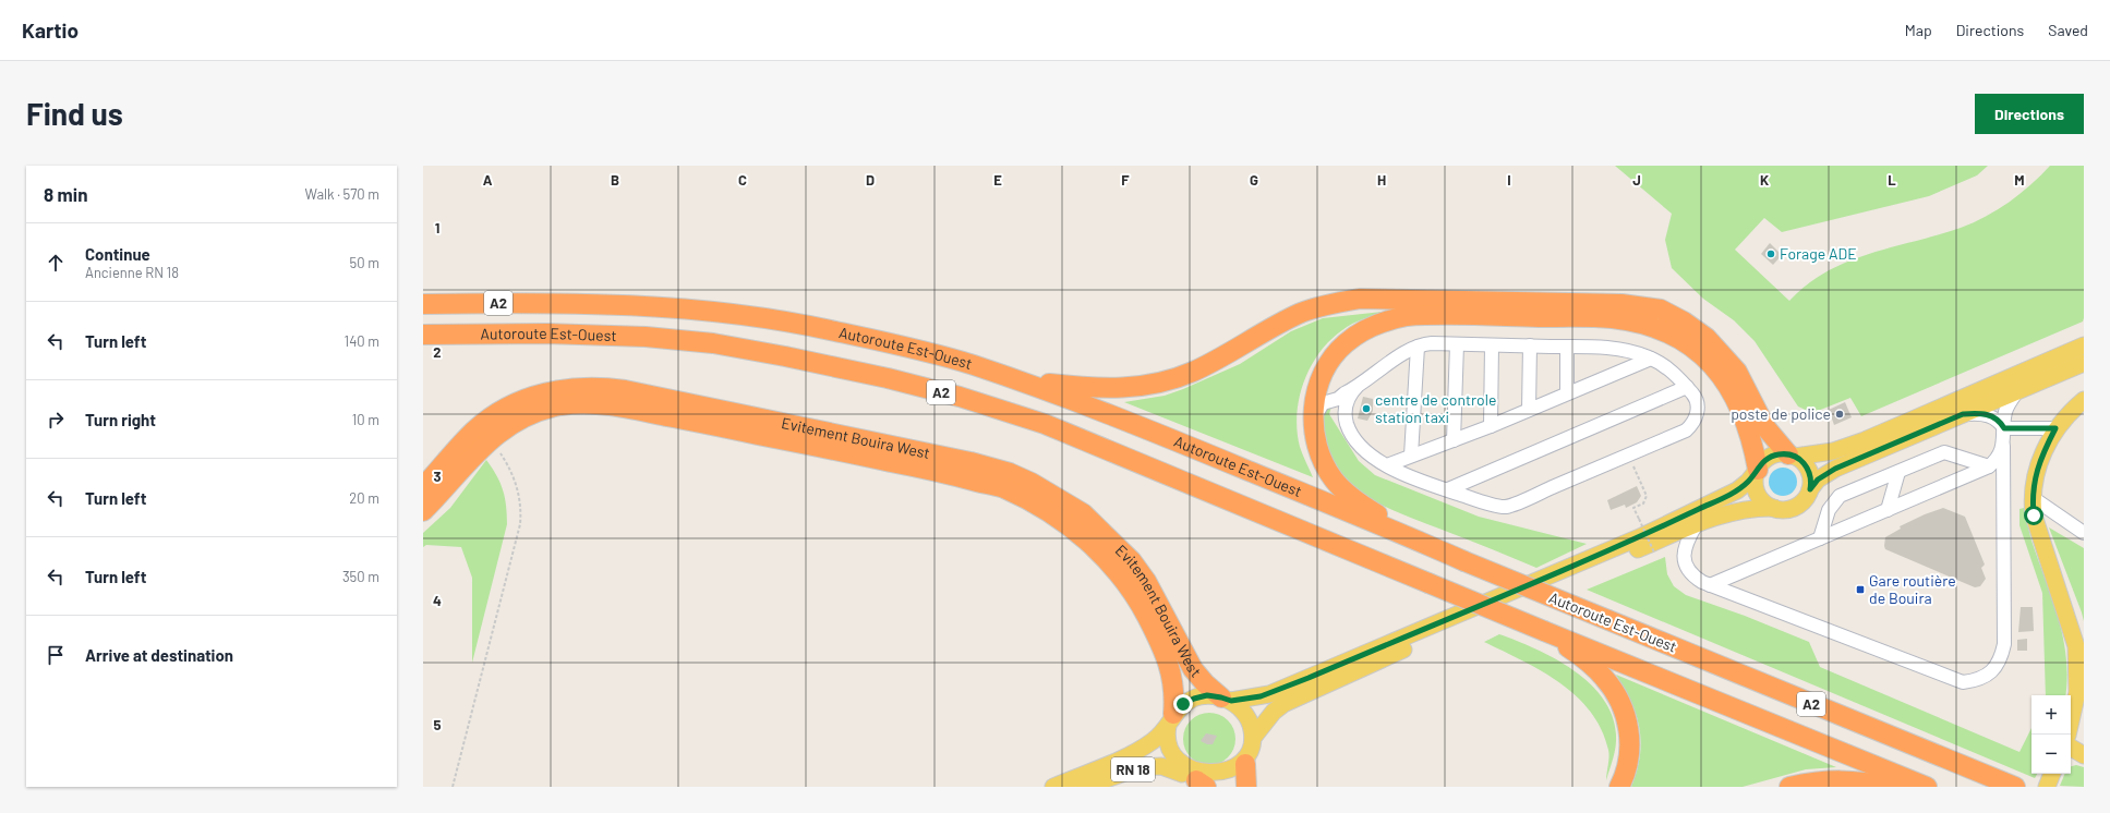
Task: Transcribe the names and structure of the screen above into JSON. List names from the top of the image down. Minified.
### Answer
{"streets":{"highway":["A2","Autoroute Est-Ouest","Evitement Bouira West"],"main road":["RN 18"]},"crossings":[["Evitement Bouira West","RN 18"]],"places":{"other":["Forage ADE","centre de controle station taxi","poste de police"],"transit":["Gare routière de Bouira"]},"page":{"header":"Kartio","nav":["Map","Directions","Saved"],"buttons":"Directions","title":"Find us","heading":["8 min","Walk · 570 m"],"list":[["Continue","Ancienne RN 18","50 m"],["Turn left","140 m"],["Turn right","10 m"],["Turn left","20 m"],["Turn left","350 m"],"Arrive at destination"],"map_buttons":["+","−"]},"grid":{"columns":["A","B","C","D","E","F","G","H","I","J","K","L","M"],"rows":["1","2","3","4","5"]}}
